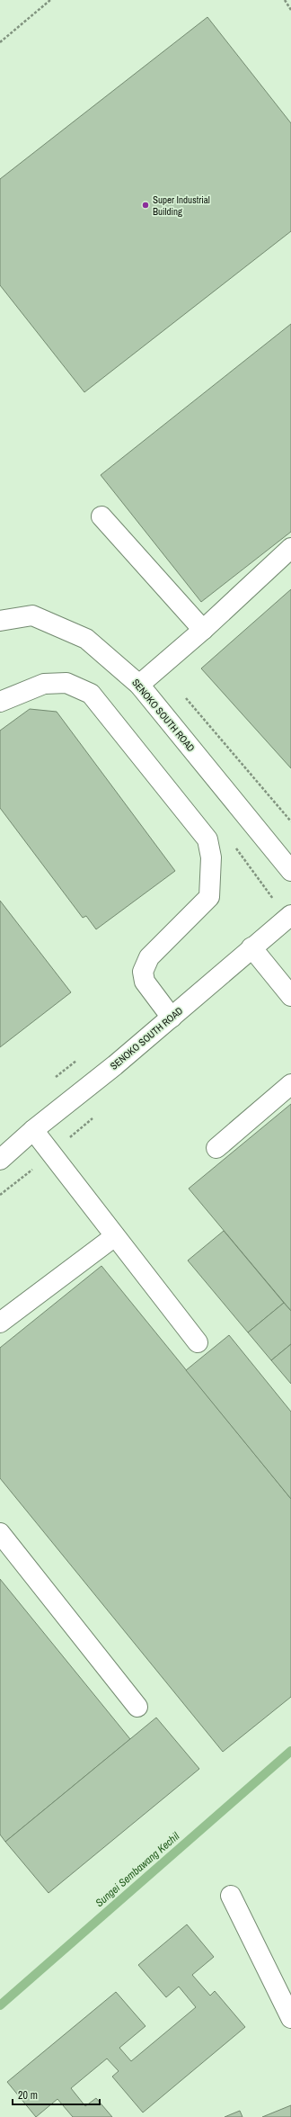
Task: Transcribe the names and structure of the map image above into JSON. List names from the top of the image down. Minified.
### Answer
{"streets":{"street":["SENOKO SOUTH ROAD"]},"water":["Sungei Sembawang Kechil"],"places":["Super Industrial Building"],"scale_bar":"20 m"}
